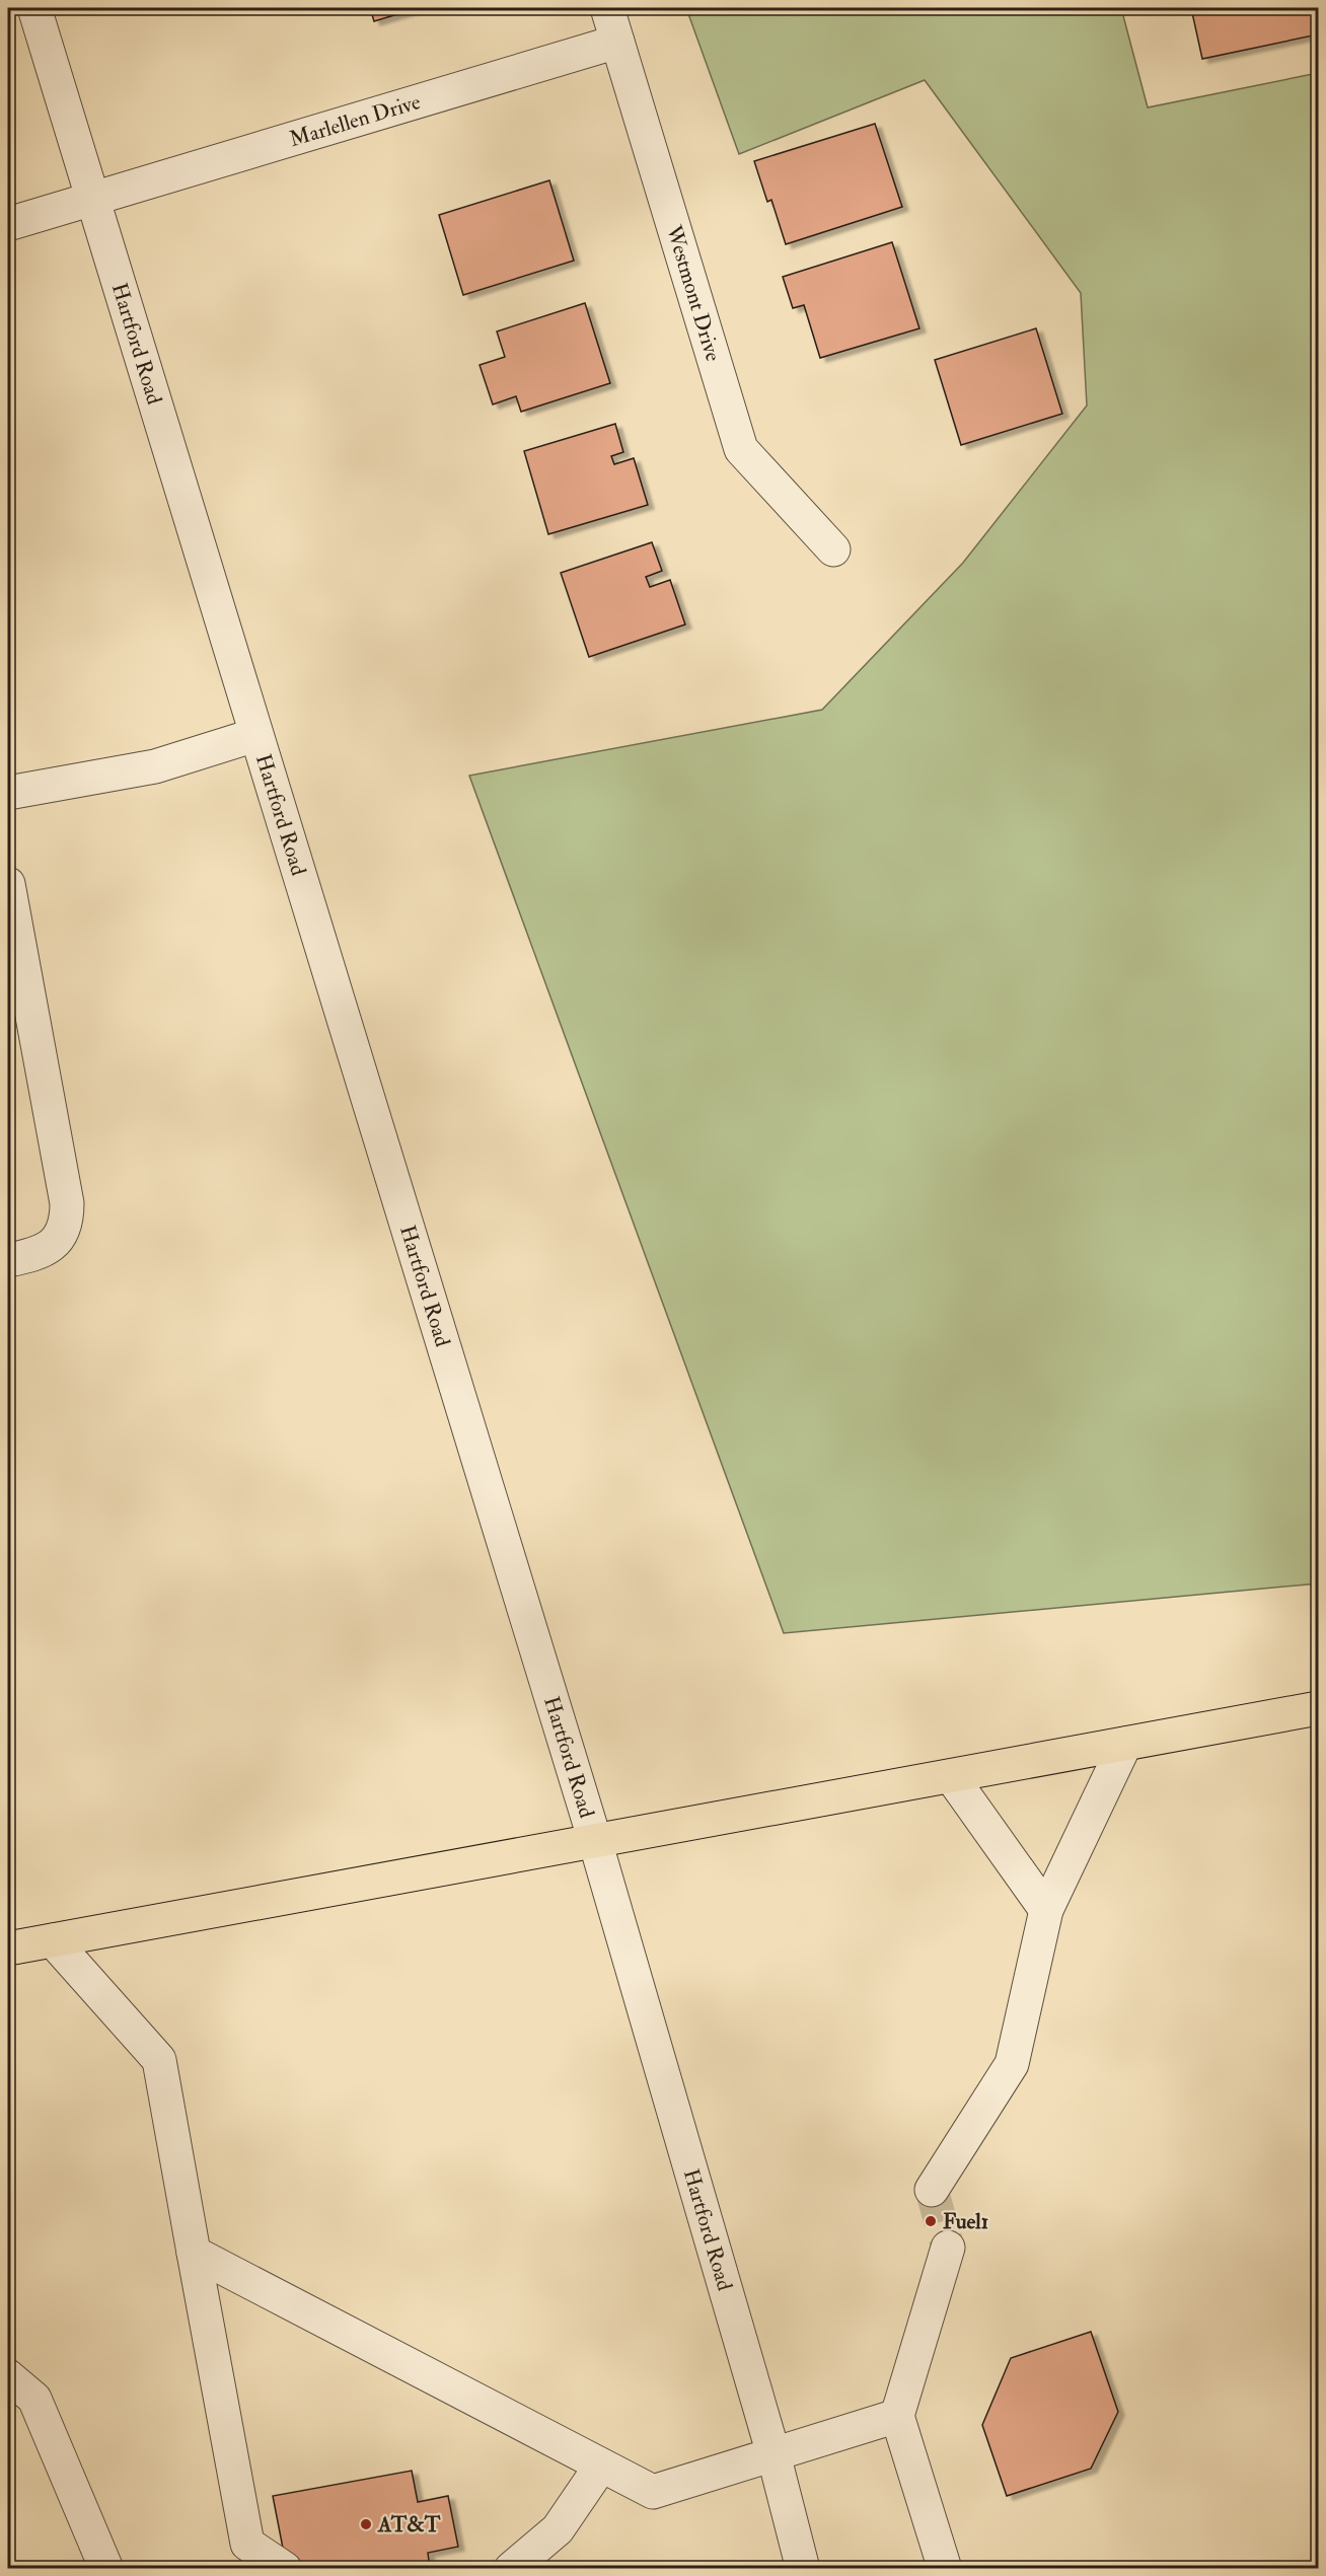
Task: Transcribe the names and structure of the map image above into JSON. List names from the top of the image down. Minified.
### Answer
{"streets":{"street":["Marlellen Drive","Westmont Drive","Hartford Road"]},"crossings":[["Marlellen Drive","Westmont Drive"],["Marlellen Drive","Hartford Road"]],"places":["Fuel1","AT&T"]}
